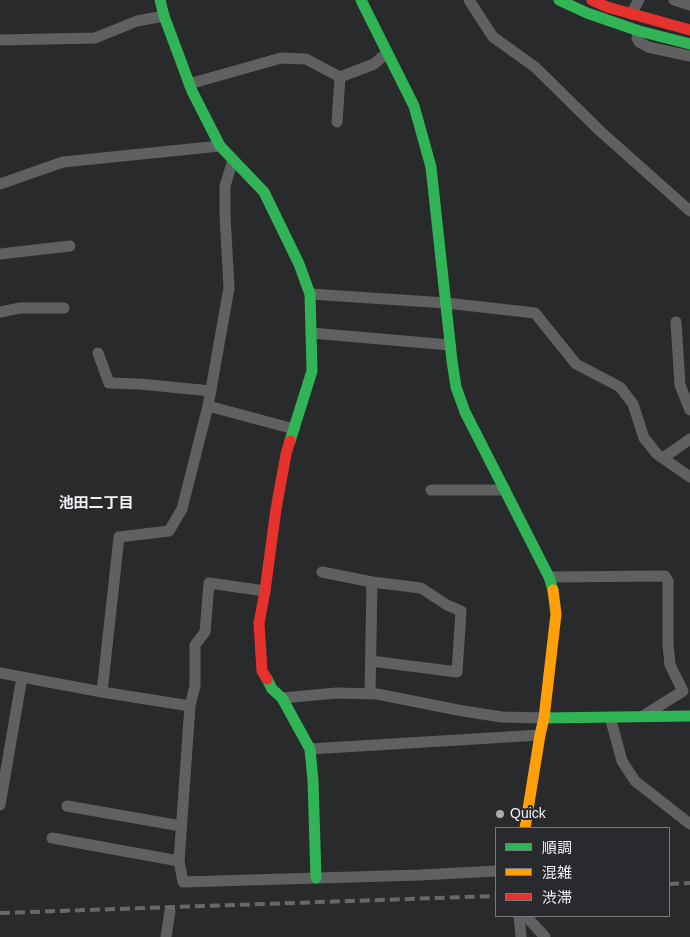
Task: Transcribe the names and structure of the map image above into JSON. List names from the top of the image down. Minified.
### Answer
{"districts":["池田二丁目"],"places":["Quick"],"legend":["順調","混雑","渋滞"]}
